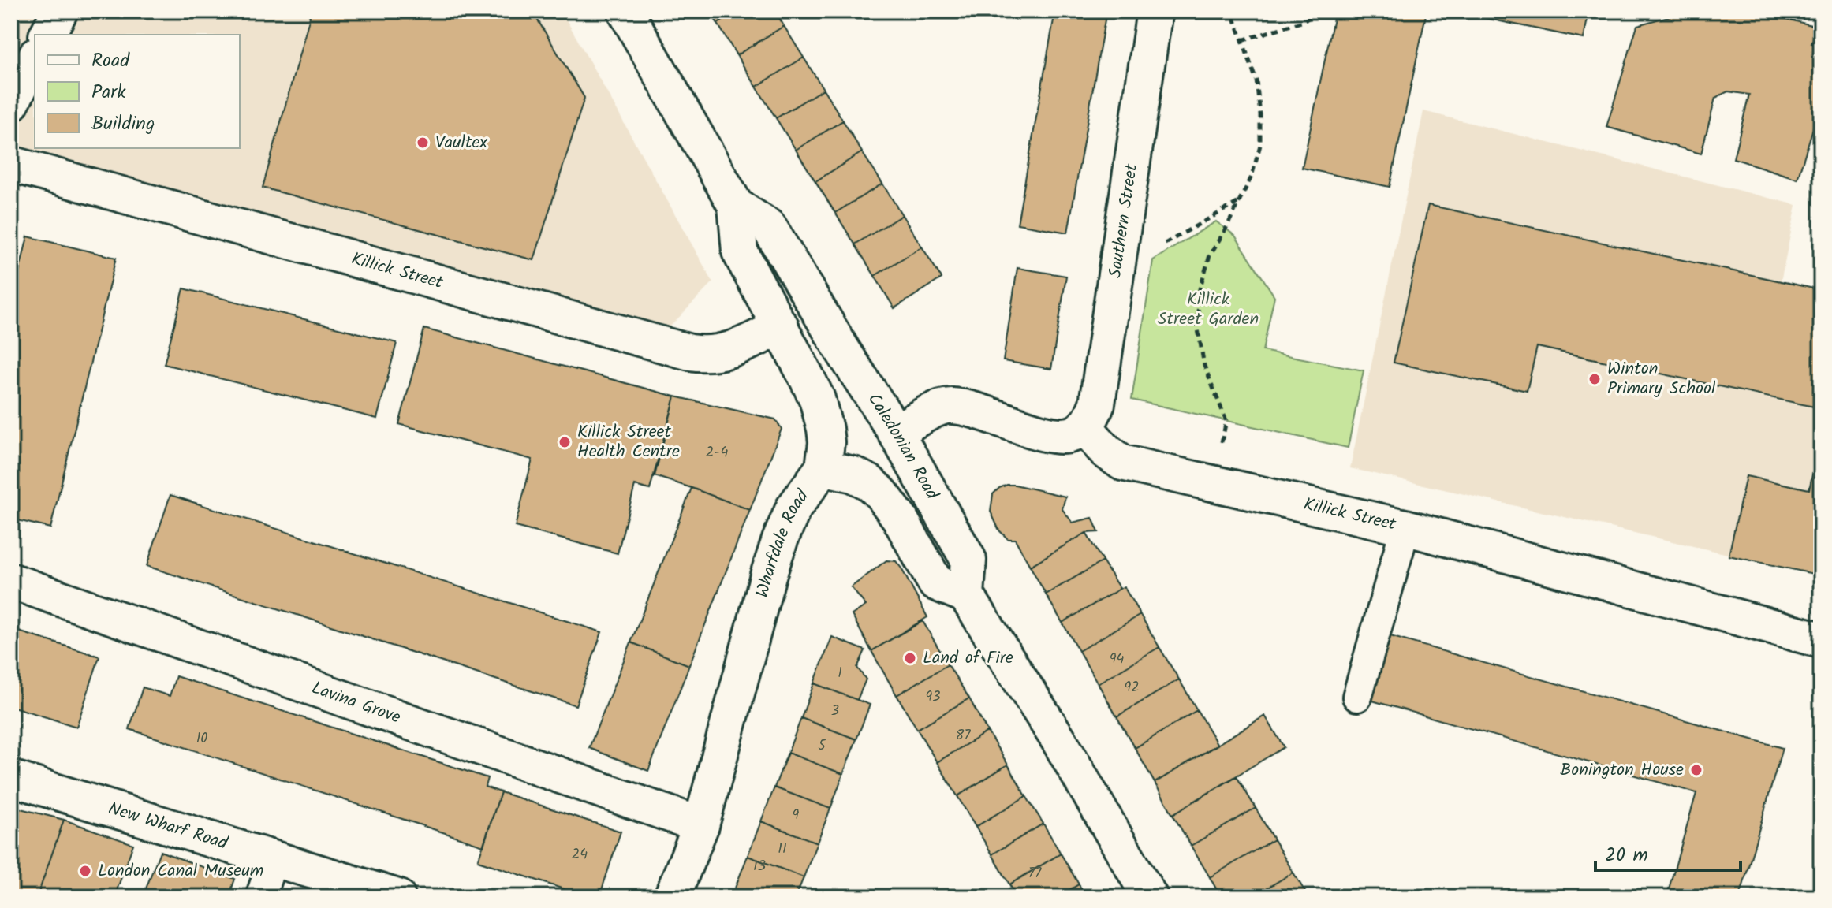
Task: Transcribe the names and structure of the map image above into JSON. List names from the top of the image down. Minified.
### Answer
{"streets":{"street":["Southern Street","Killick Street","Caledonian Road","Wharfdale Road","Lavina Grove","New Wharf Road"]},"crossings":[["Southern Street","Killick Street"],["Wharfdale Road","Lavina Grove"]],"parks":["Killick Street Garden"],"places":["Vaultex","Winton Primary School","Killick Street Health Centre","Land of Fire","Bonington House","London Canal Museum"],"house_numbers":["2-4","94","1","92","93","3","87","10","5","9","11","24","13","77"],"legend":["Road","Park","Building"],"scale_bar":"20 m"}
